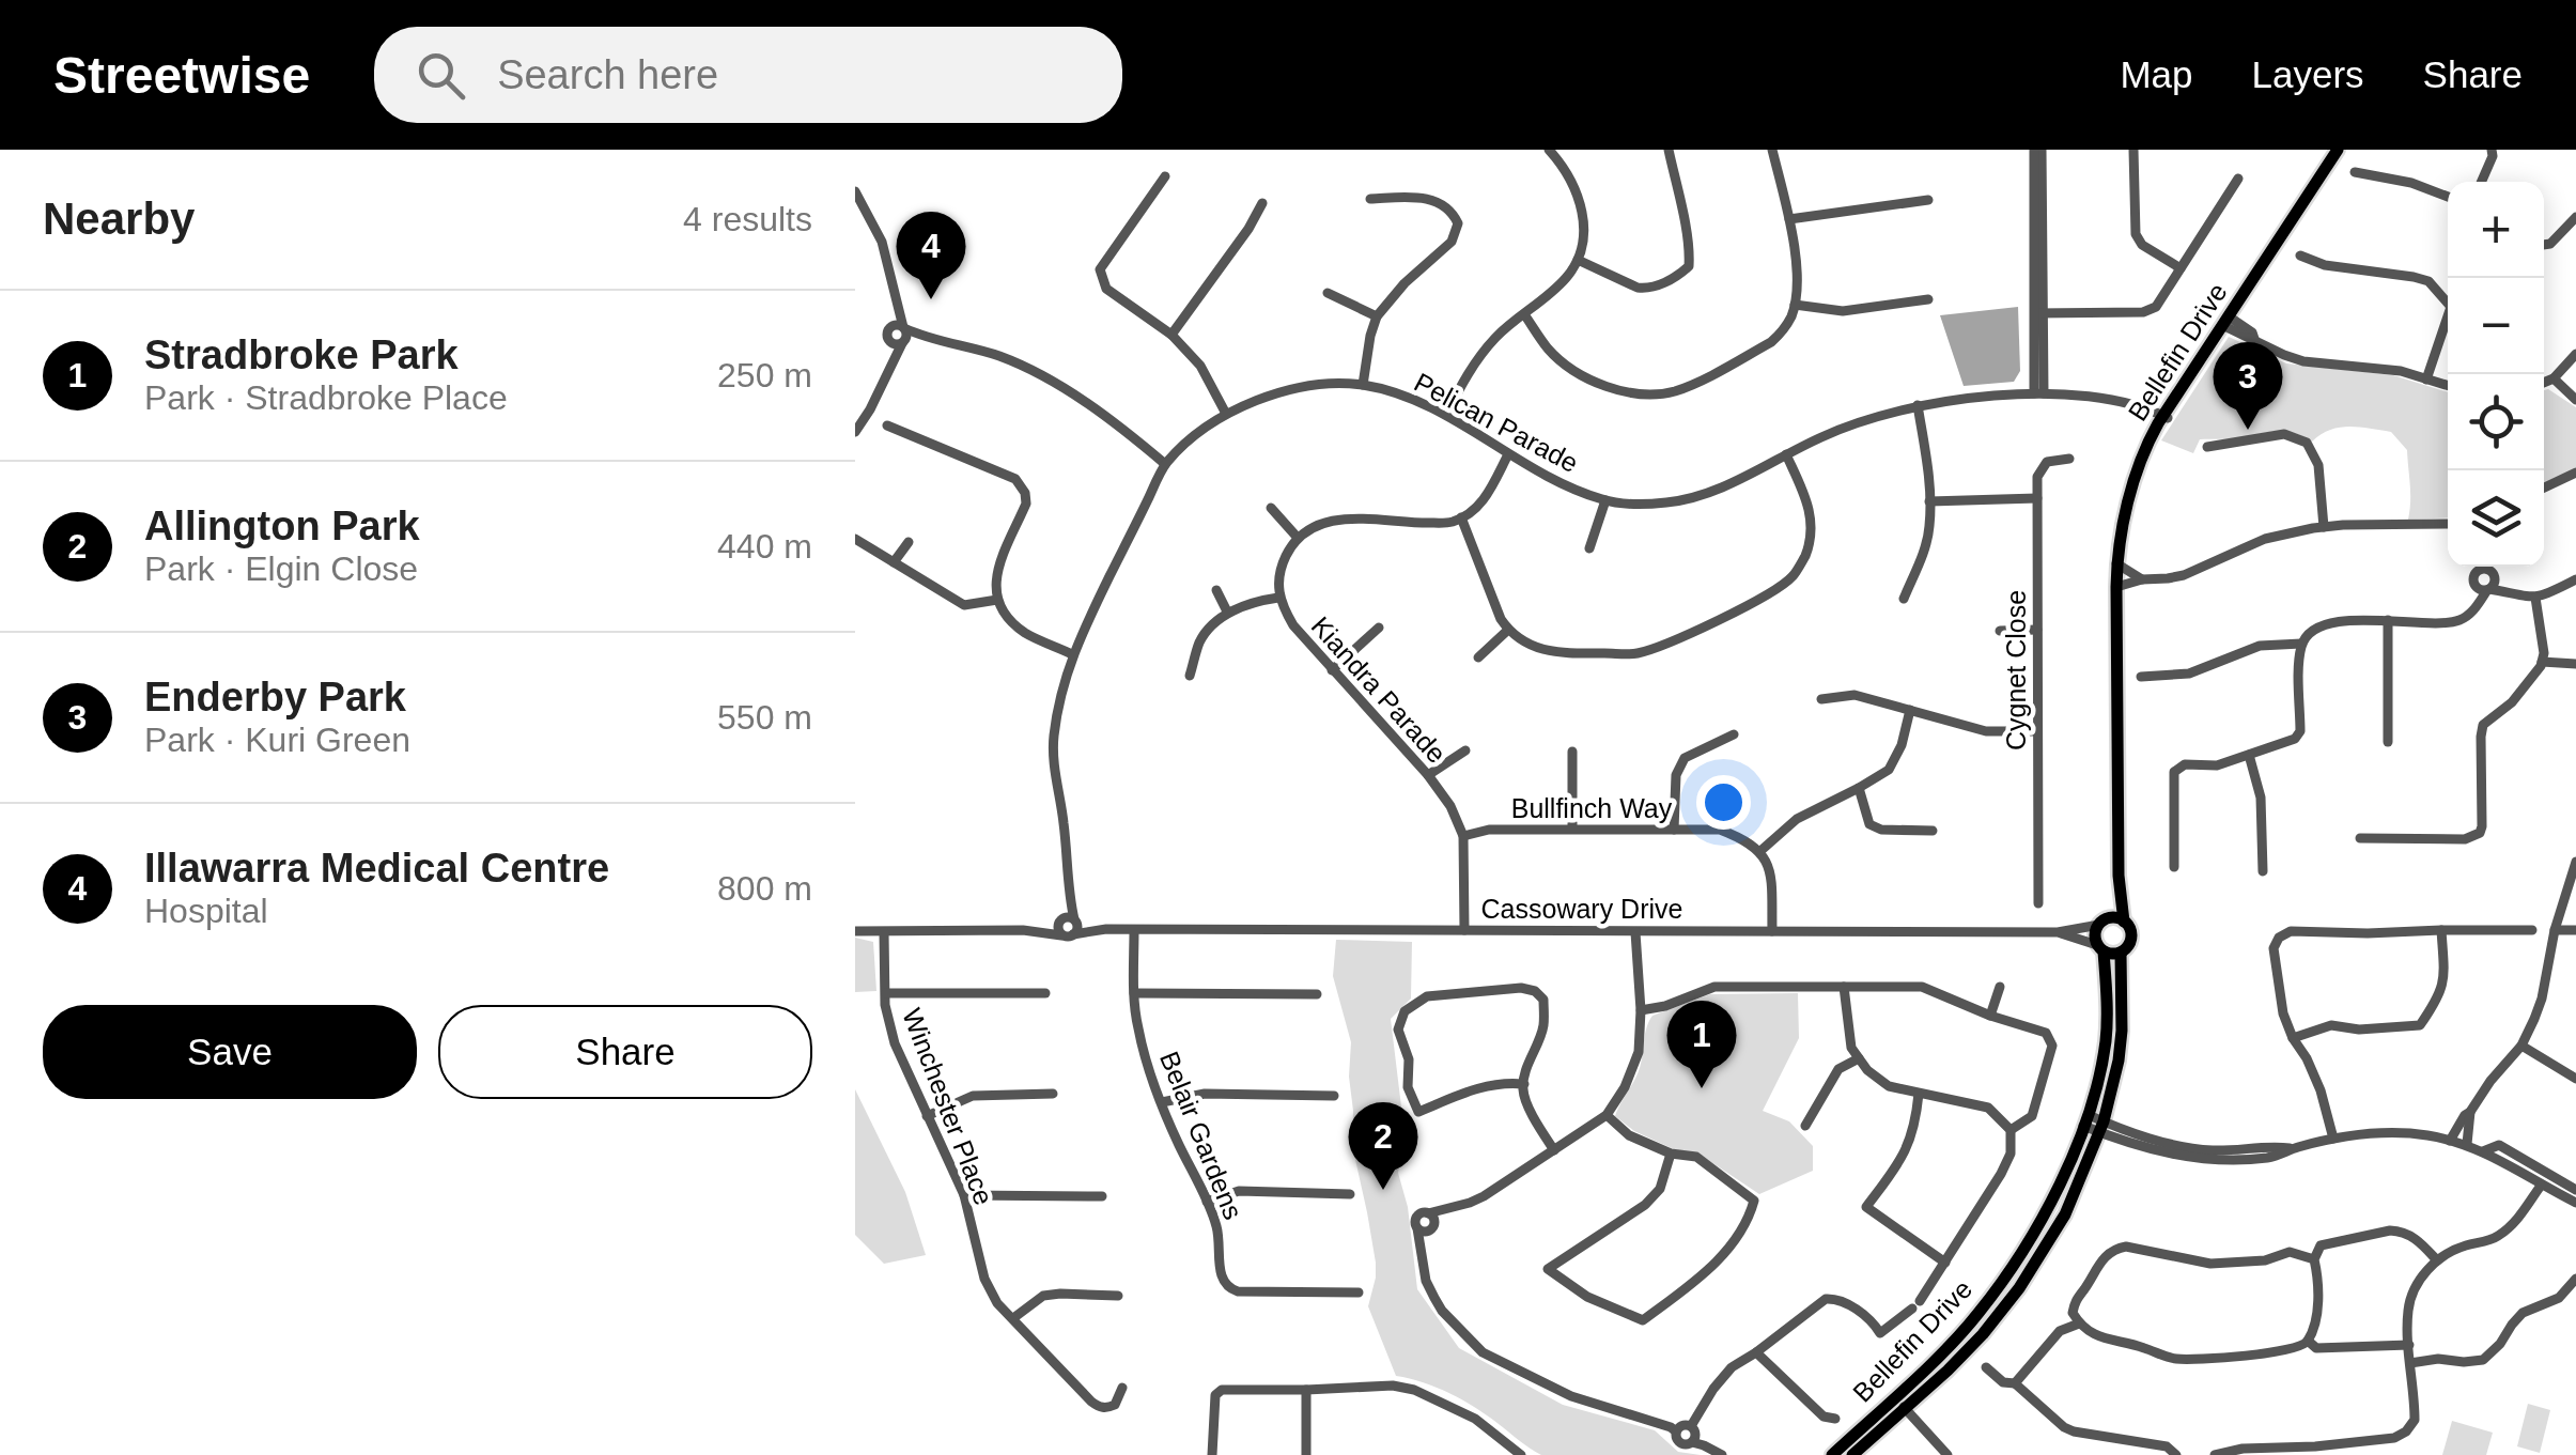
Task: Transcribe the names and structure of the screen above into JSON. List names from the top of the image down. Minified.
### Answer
{"streets":{"main road":["Bellefin Drive"],"street":["Pelican Parade","Cygnet Close","Kiandra Parade","Bullfinch Way","Cassowary Drive","Winchester Place","Belair Gardens"]},"crossings":[["Bellefin Drive","Pelican Parade"],["Bellefin Drive","Cassowary Drive"],["Pelican Parade","Cassowary Drive"],["Kiandra Parade","Bullfinch Way"],["Kiandra Parade","Cassowary Drive"],["Cassowary Drive","Winchester Place"],["Cassowary Drive","Belair Gardens"]],"page":{"header":"Streetwise","search":"Search here","nav":["Map","Layers","Share"],"heading":["Nearby","4 results"],"map_buttons":["+","−"],"pins":["4","3","1","2"],"list":[{"mark":"1","name":"Stradbroke Park","note":"Park · Stradbroke Place","value":"250 m"},{"mark":"2","name":"Allington Park","note":"Park · Elgin Close","value":"440 m"},{"mark":"3","name":"Enderby Park","note":"Park · Kuri Green","value":"550 m"},{"mark":"4","name":"Illawarra Medical Centre","note":"Hospital","value":"800 m"}],"buttons":["Save","Share"]}}
